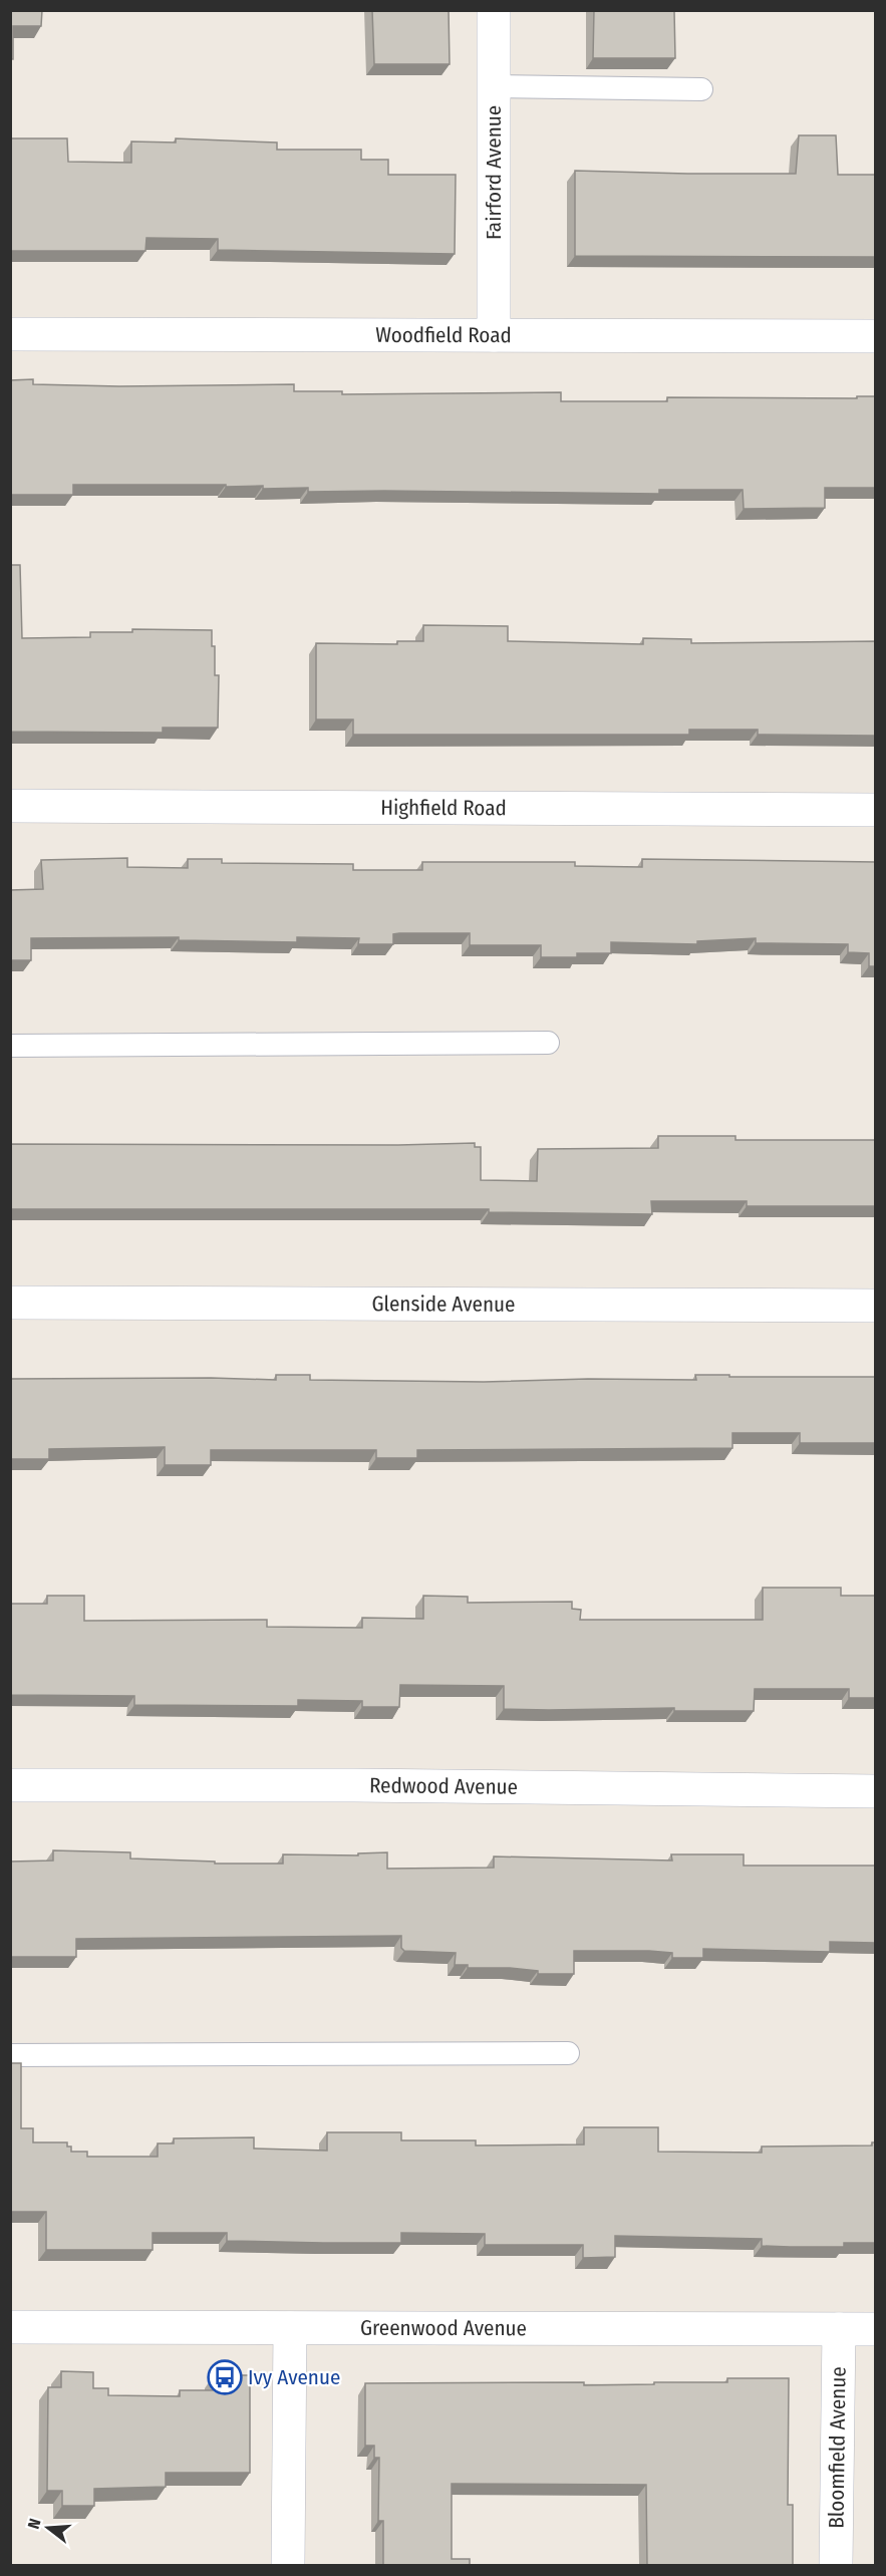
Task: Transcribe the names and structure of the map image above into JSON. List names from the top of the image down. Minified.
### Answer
{"streets":{"street":["Fairford Avenue","Woodfield Road","Highfield Road","Glenside Avenue","Redwood Avenue","Greenwood Avenue","Bloomfield Avenue"]},"crossings":[["Fairford Avenue","Woodfield Road"],["Greenwood Avenue","Bloomfield Avenue"]],"places":{"bus stop":["Ivy Avenue"]},"north":"left"}
